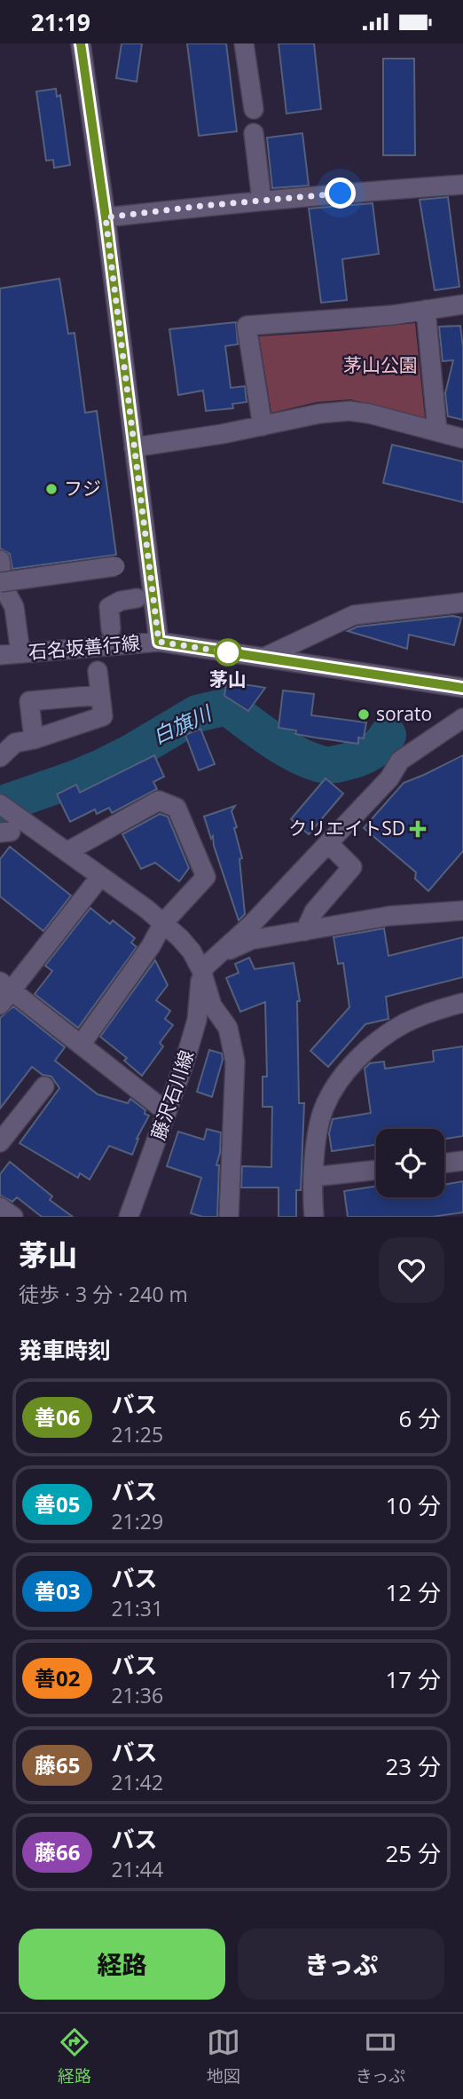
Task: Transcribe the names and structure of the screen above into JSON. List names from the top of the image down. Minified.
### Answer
{"streets":{"street":["石名坂善行線","藤沢石川線"]},"water":["白旗川"],"parks":["茅山公園"],"places":{"other":["フジ","茅山","sorato"],"health":["クリエイトSD"]},"lines":["bus line 善06"],"page":{"status":"21:19","heading":[["茅山","徒歩 · 3 分 · 240 m"],"発車時刻"],"list":[{"mark":"善06","name":"バス","note":"21:25","value":"6 分"},{"mark":"善05","name":"バス","note":"21:29","value":"10 分"},{"mark":"善03","name":"バス","note":"21:31","value":"12 分"},{"mark":"善02","name":"バス","note":"21:36","value":"17 分"},{"mark":"藤65","name":"バス","note":"21:42","value":"23 分"},{"mark":"藤66","name":"バス","note":"21:44","value":"25 分"}],"buttons":["経路","きっぷ"],"tabs":["経路","地図","きっぷ"]}}
